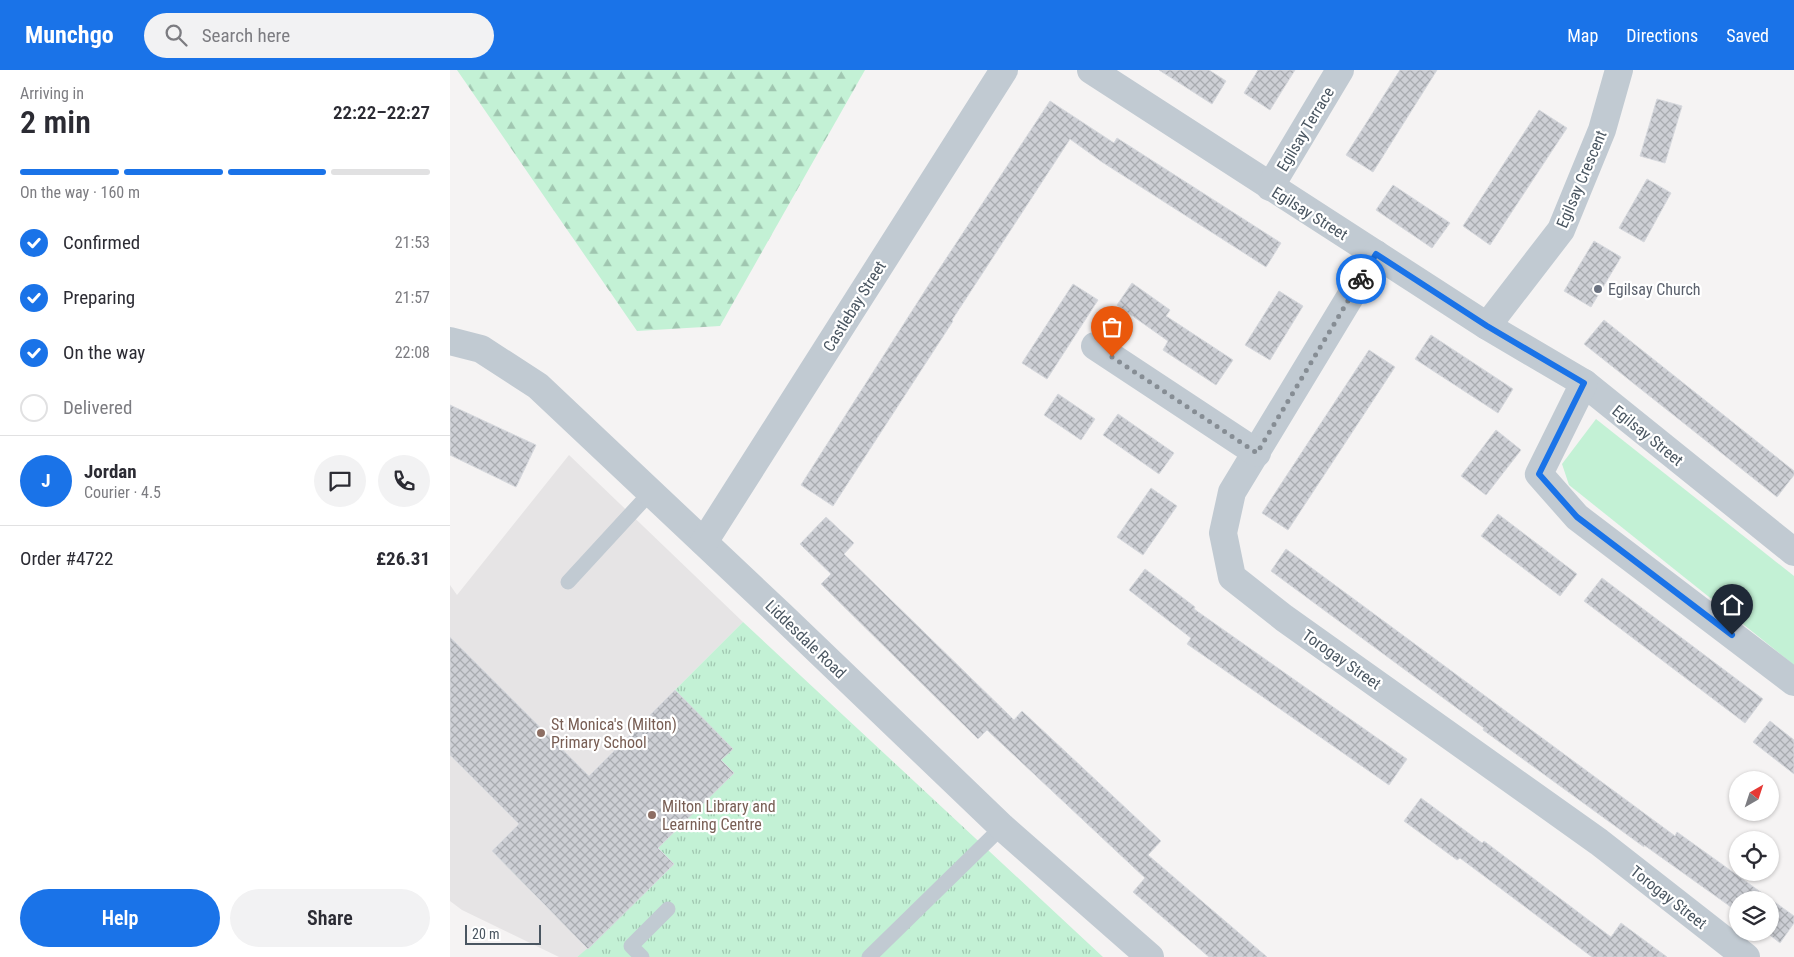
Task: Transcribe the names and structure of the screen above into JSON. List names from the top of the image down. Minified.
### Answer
{"streets":{"street":["Egilsay Terrace","Egilsay Crescent","Egilsay Street","Castlebay Street","Liddesdale Road","Torogay Street"]},"crossings":[["Egilsay Terrace","Egilsay Street"],["Egilsay Crescent","Egilsay Street"],["Egilsay Street","Torogay Street"],["Castlebay Street","Liddesdale Road"]],"places":["Egilsay Church","St Monica's (Milton) Primary School","Milton Library and Learning Centre"],"scale_bar":"20 m","north":"top right","page":{"header":"Munchgo","search":"Search here","nav":["Map","Directions","Saved"],"heading":["2 min","Arriving in","22:22–22:27"],"panel":["Jordan","Courier · 4.5","Order #4722","£26.31"],"bar":"On the way · 160 m","list":[["Confirmed","21:53"],["Preparing","21:57"],["On the way","22:08"],"Delivered"],"round":"J","buttons":["Help","Share"],"scale":"20 m"}}
